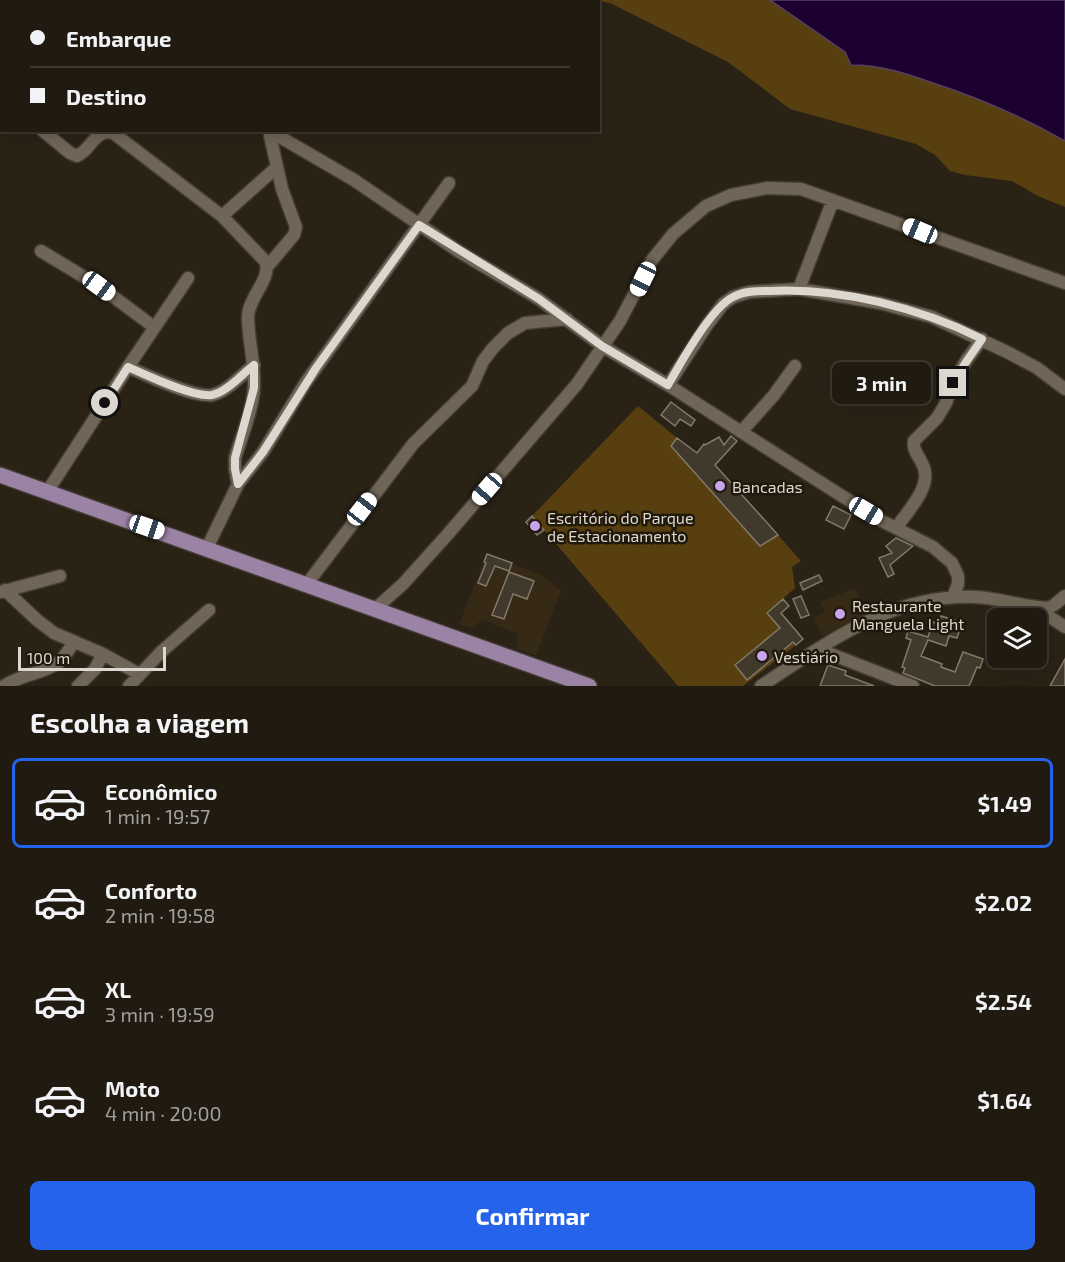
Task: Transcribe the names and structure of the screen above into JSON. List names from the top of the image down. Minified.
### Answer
{"places":["Bancadas","Escritório do Parque de Estacionamento","Restaurante Manguela Light","Vestiário"],"scale_bar":"100 m","page":{"banner":["Embarque","Destino"],"bubble":"3 min","scale":"100 m","heading":"Escolha a viagem","list":[{"name":"Econômico","note":"1 min · 19:57","value":"$1.49"},{"name":"Conforto","note":"2 min · 19:58","value":"$2.02"},{"name":"XL","note":"3 min · 19:59","value":"$2.54"},{"name":"Moto","note":"4 min · 20:00","value":"$1.64"}],"buttons":"Confirmar"}}
